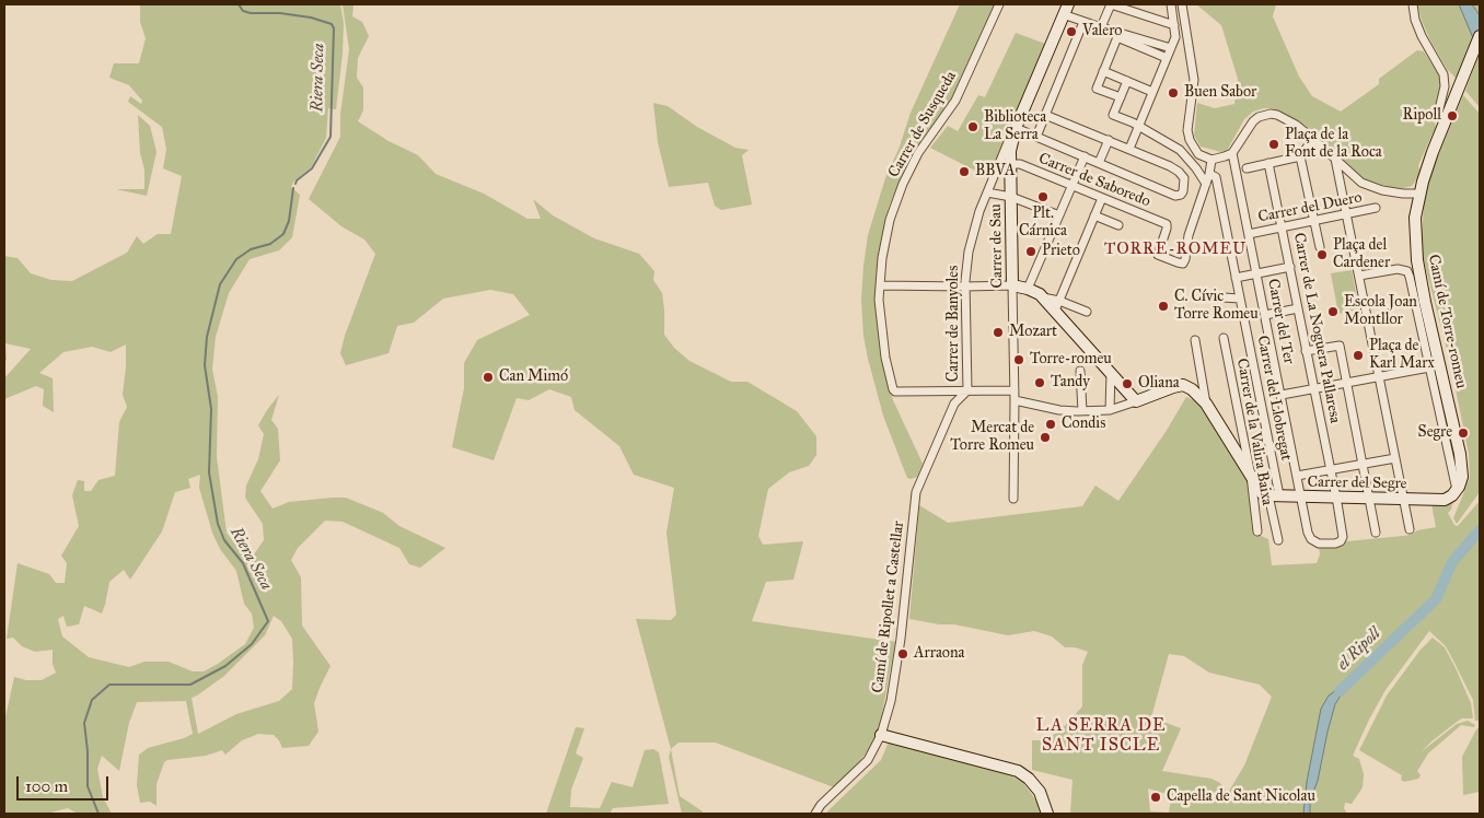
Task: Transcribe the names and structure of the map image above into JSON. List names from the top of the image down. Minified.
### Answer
{"streets":{"street":["Carrer de Susqueda","Carrer de Saboredo","Carrer del Duero","Carrer de Sau","Carrer del Ter","Camí de Torre-romeu","Carrer de Banyoles","Carrer de La Noguera Pallaresa","Carrer del Llobregat","Carrer de la Valira Baixa","Carrer del Segre","Camí de Ripollet a Castellar"]},"crossings":[["Carrer de Susqueda","Carrer de Banyoles"],["Carrer de Susqueda","Camí de Ripollet a Castellar"],["Carrer de Saboredo","Carrer de Sau"],["Carrer de Saboredo","Carrer de Banyoles"],["Carrer del Duero","Carrer del Ter"],["Carrer del Duero","Carrer de La Noguera Pallaresa"],["Carrer de Sau","Carrer de Banyoles"],["Carrer del Ter","Carrer de La Noguera Pallaresa"],["Carrer del Ter","Carrer del Segre"],["Camí de Torre-romeu","Carrer del Segre"],["Carrer de Banyoles","Camí de Ripollet a Castellar"],["Carrer de La Noguera Pallaresa","Carrer del Segre"],["Carrer del Llobregat","Carrer del Segre"]],"districts":["TORRE-ROMEU","LA SERRA DE SANT ISCLE"],"water":["Riera Seca","el Ripoll"],"places":["Valero","Buen Sabor","Ripoll","Biblioteca La Serra","Plaça de la Font de la Roca","BBVA","Plt. Cárnica","Prieto","Plaça del Cardener","C. Cívic Torre Romeu","Escola Joan Montllor","Mozart","Plaça de Karl Marx","Torre-romeu","Can Mimó","Tandy","Oliana","Condis","Segre","Mercat de Torre Romeu","Arraona","Capella de Sant Nicolau"],"scale_bar":"100 m"}
